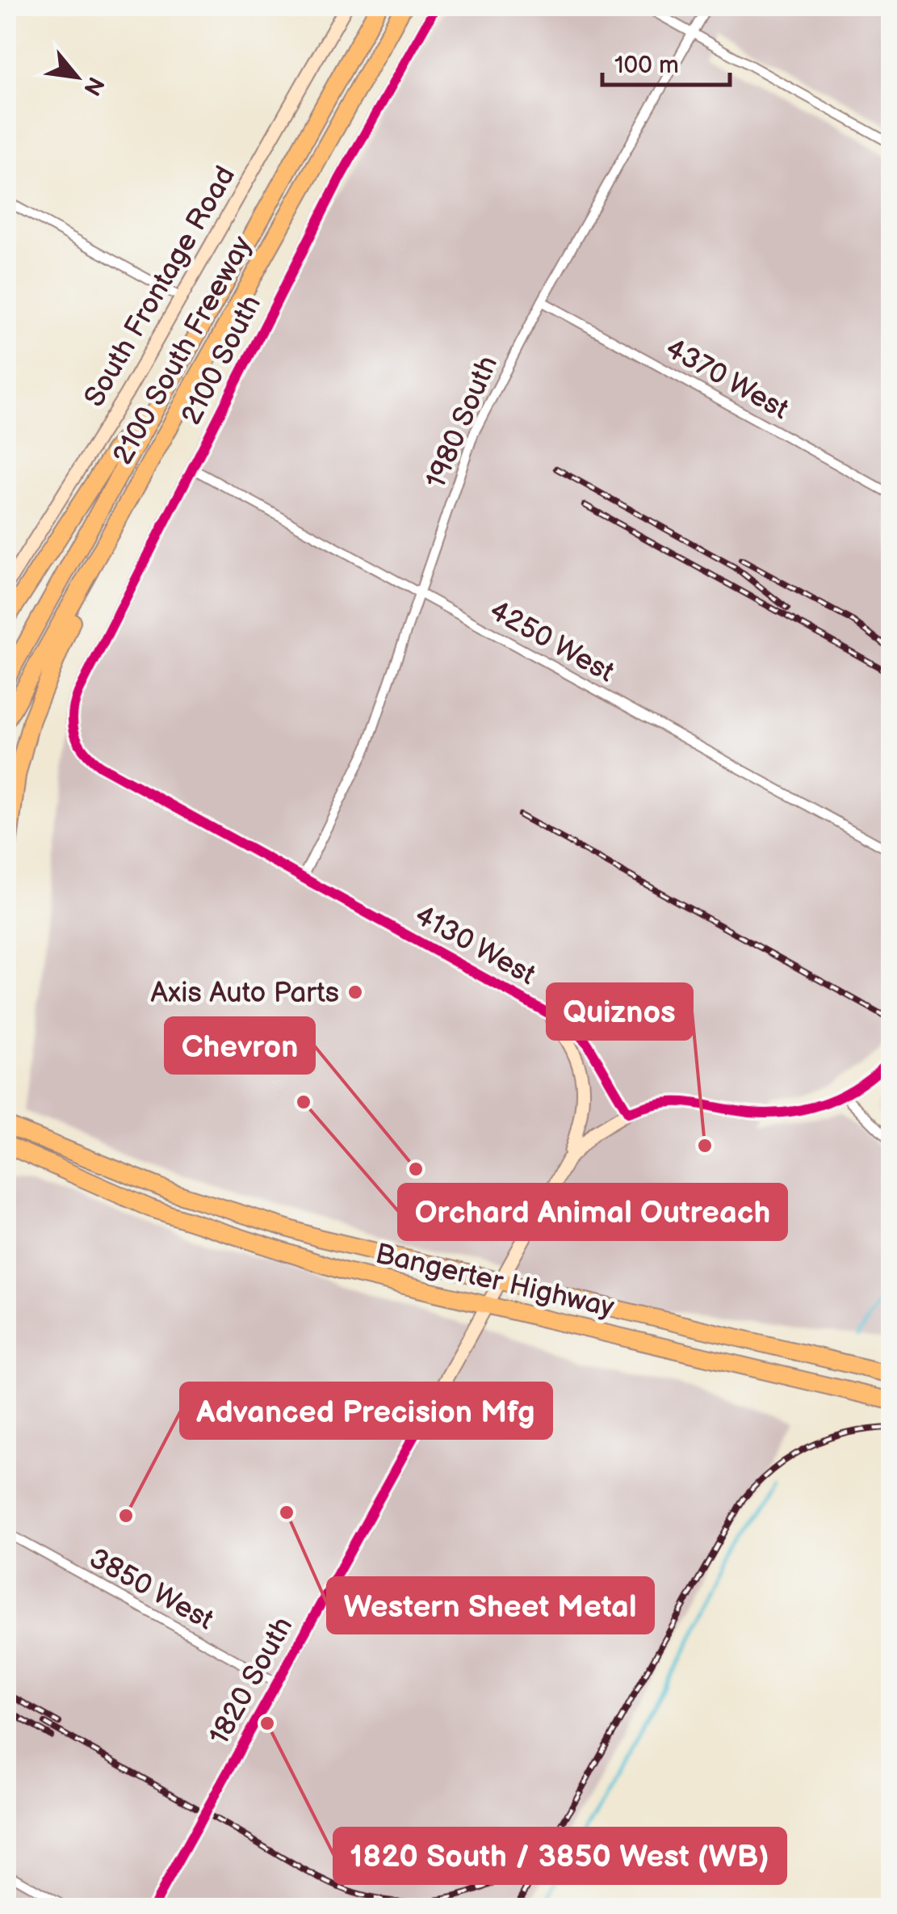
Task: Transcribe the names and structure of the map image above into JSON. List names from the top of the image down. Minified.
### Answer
{"streets":{"highway":["2100 South Freeway","Bangerter Highway"],"street":["South Frontage Road","2100 South","4370 West","1980 South","4250 West","4130 West","3850 West","1820 South"]},"crossings":[["2100 South","4250 West"],["2100 South","4130 West"],["4370 West","1980 South"],["1980 South","4250 West"],["1980 South","4130 West"],["4130 West","1820 South"],["Bangerter Highway","1820 South"],["3850 West","1820 South"]],"places":["Axis Auto Parts","Orchard Animal Outreach","Quiznos","Chevron","Western Sheet Metal","Advanced Precision Mfg","1820 South / 3850 West (WB)"],"scale_bar":"100 m","north":"bottom right"}
